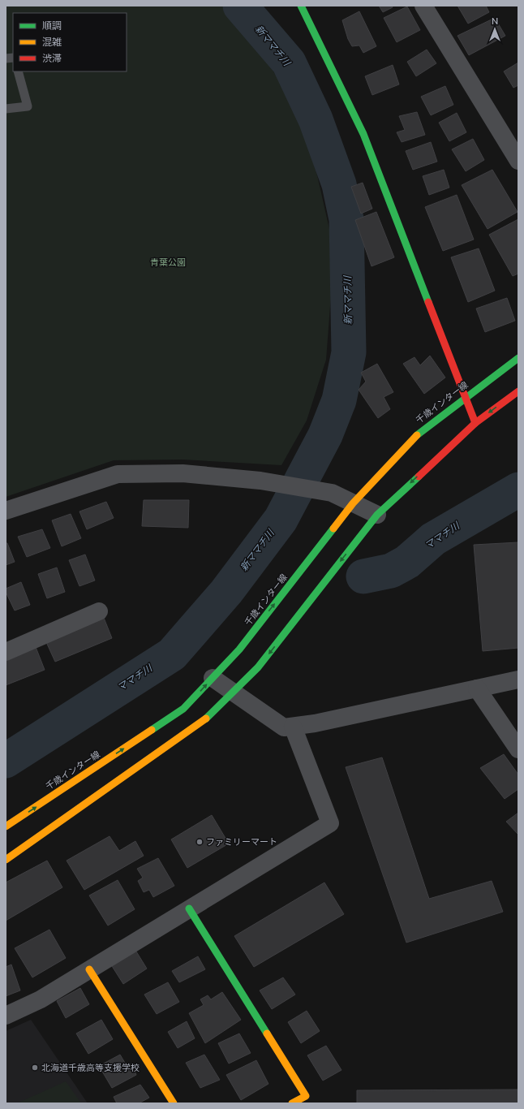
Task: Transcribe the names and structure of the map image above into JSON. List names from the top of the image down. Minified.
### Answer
{"streets":{"main road":["千歳インター線"]},"water":["新ママチ川","ママチ川"],"parks":["青葉公園"],"places":["ファミリーマート","北海道千歳高等支援学校"],"legend":["順調","混雑","渋滞"],"north":"top"}
